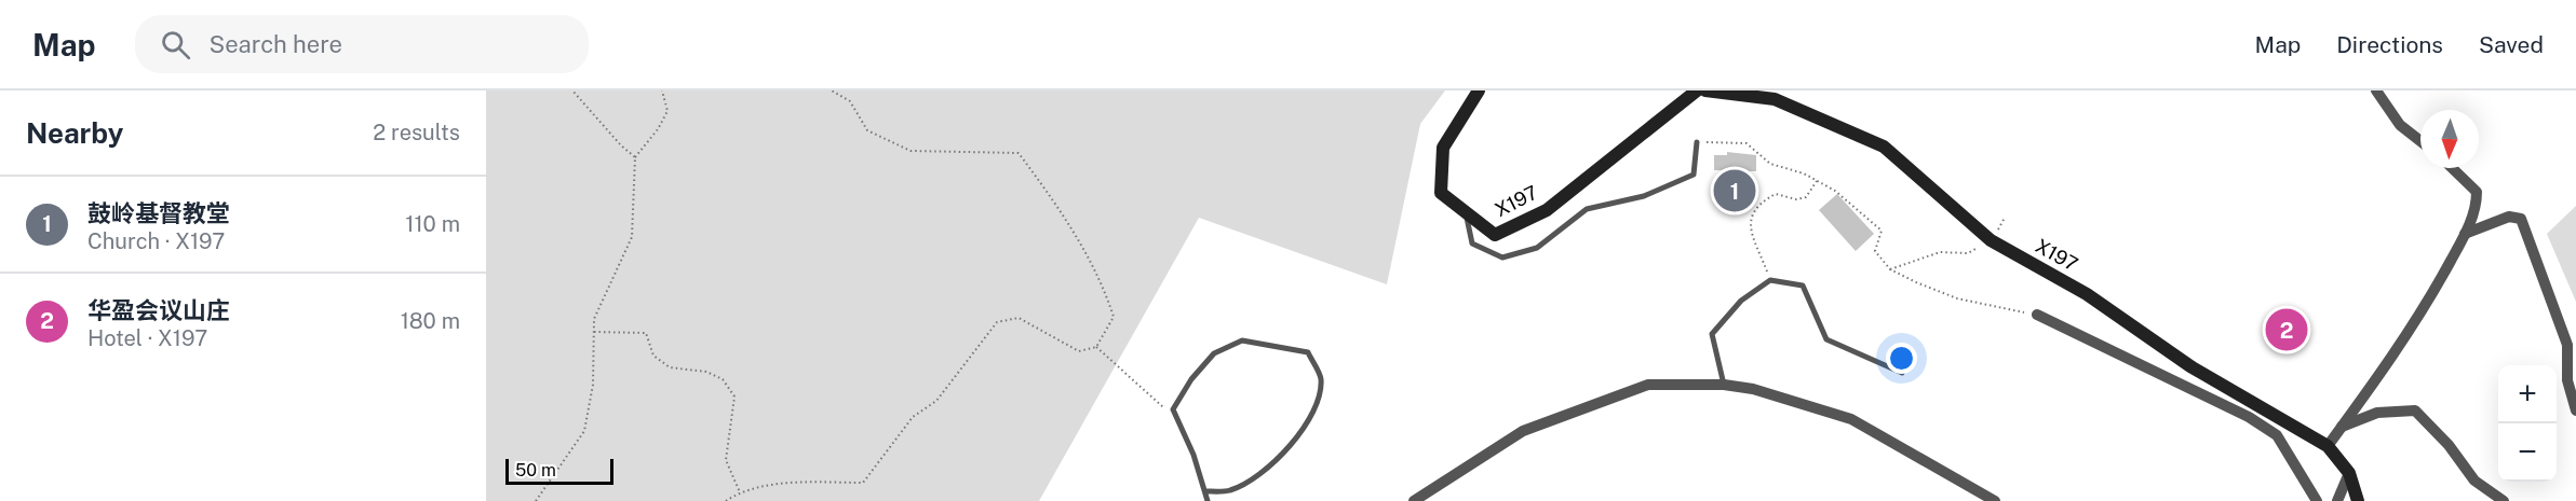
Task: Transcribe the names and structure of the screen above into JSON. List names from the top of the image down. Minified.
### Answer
{"streets":{"street":["X197"]},"scale_bar":"50 m","north":"bottom","page":{"header":"Map","search":"Search here","nav":["Map","Directions","Saved"],"heading":["Nearby","2 results"],"pins":["1","2"],"list":[{"mark":"1","name":"鼓岭基督教堂","note":"Church · X197","value":"110 m"},{"mark":"2","name":"华盈会议山庄","note":"Hotel · X197","value":"180 m"}],"map_buttons":["+","−"],"scale":"50 m"}}
